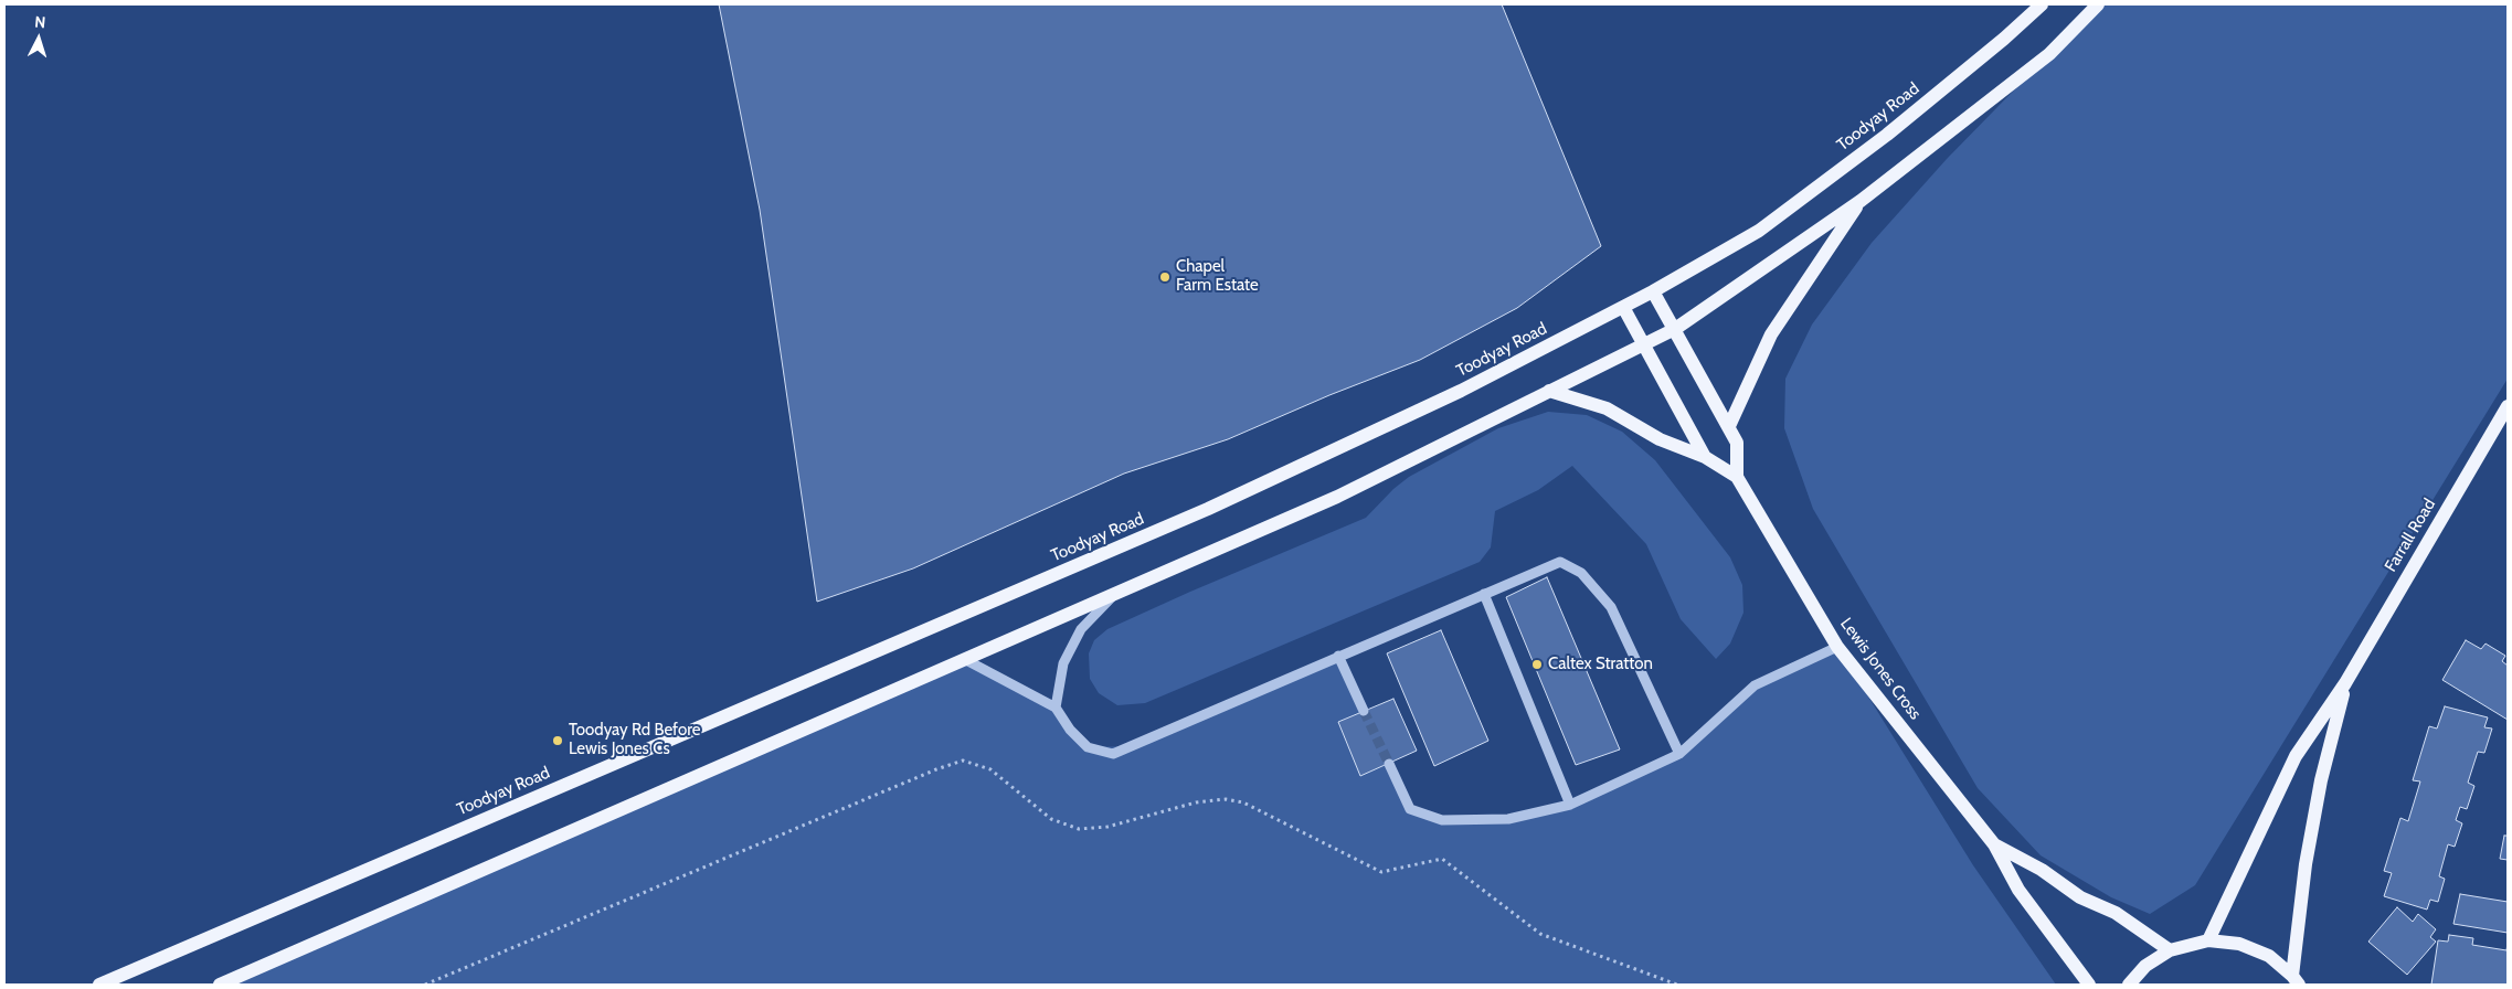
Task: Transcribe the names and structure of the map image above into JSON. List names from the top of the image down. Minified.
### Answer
{"streets":{"main road":["Toodyay Road","Farrall Road","Lewis Jones Cross"]},"crossings":[["Toodyay Road","Lewis Jones Cross"],["Farrall Road","Lewis Jones Cross"]],"places":["Chapel Farm Estate","Caltex Stratton","Toodyay Rd Before Lewis Jones Cs"],"north":"top"}
